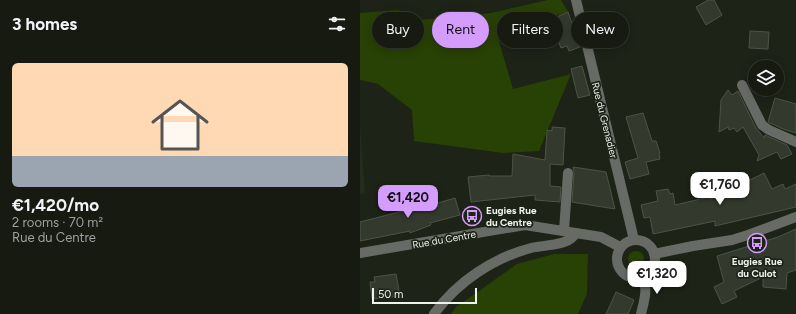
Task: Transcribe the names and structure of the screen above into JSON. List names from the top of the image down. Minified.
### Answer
{"streets":{"street":["Rue du Grenadier","Rue du Centre"]},"crossings":[["Rue du Grenadier","Rue du Centre"]],"places":{"bus stop":["Eugies Rue du Centre","Eugies Rue du Culot"]},"scale_bar":"50 m","page":{"heading":"3 homes","chip":["Buy","Rent","Filters","New"],"list":[{"name":"€1,420/mo","note":"2 rooms · 70 m² · Rue du Centre"}],"price":["€1,760","€1,420","€1,320"],"scale":"50 m"}}
